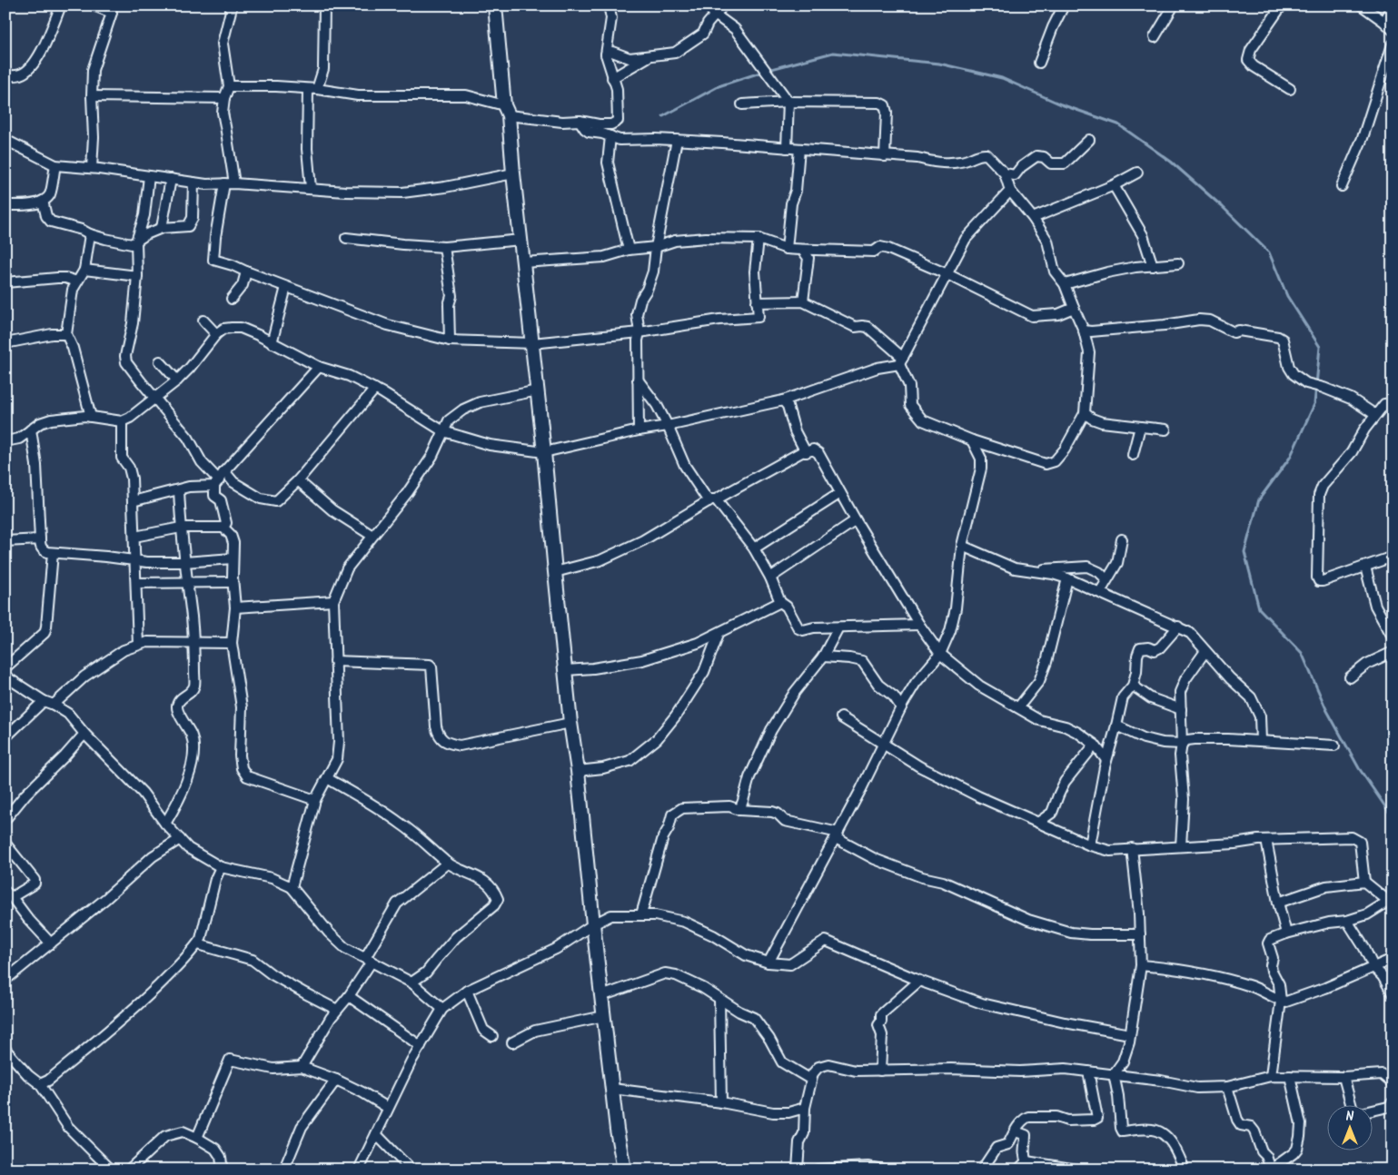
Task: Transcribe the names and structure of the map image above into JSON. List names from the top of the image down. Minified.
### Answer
{"north":"top"}
